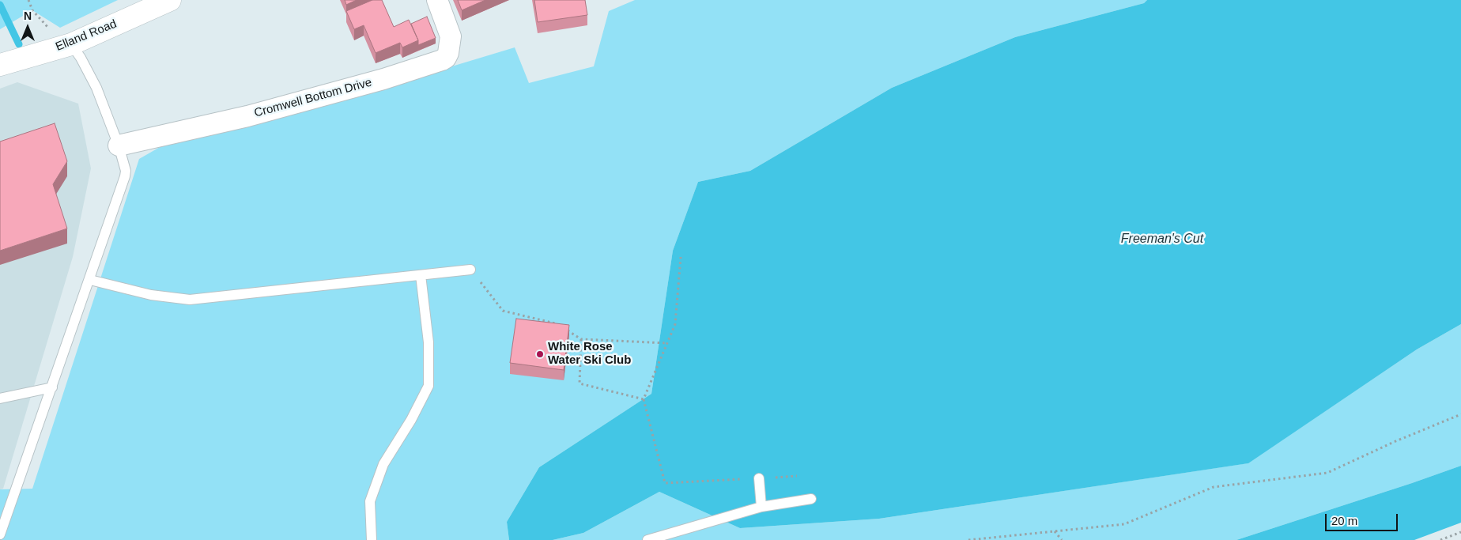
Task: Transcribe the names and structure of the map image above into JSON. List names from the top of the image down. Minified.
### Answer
{"streets":{"main road":["Elland Road"],"street":["Cromwell Bottom Drive"]},"water":["Freeman's Cut"],"places":["White Rose Water Ski Club"],"scale_bar":"20 m","north":"top"}
